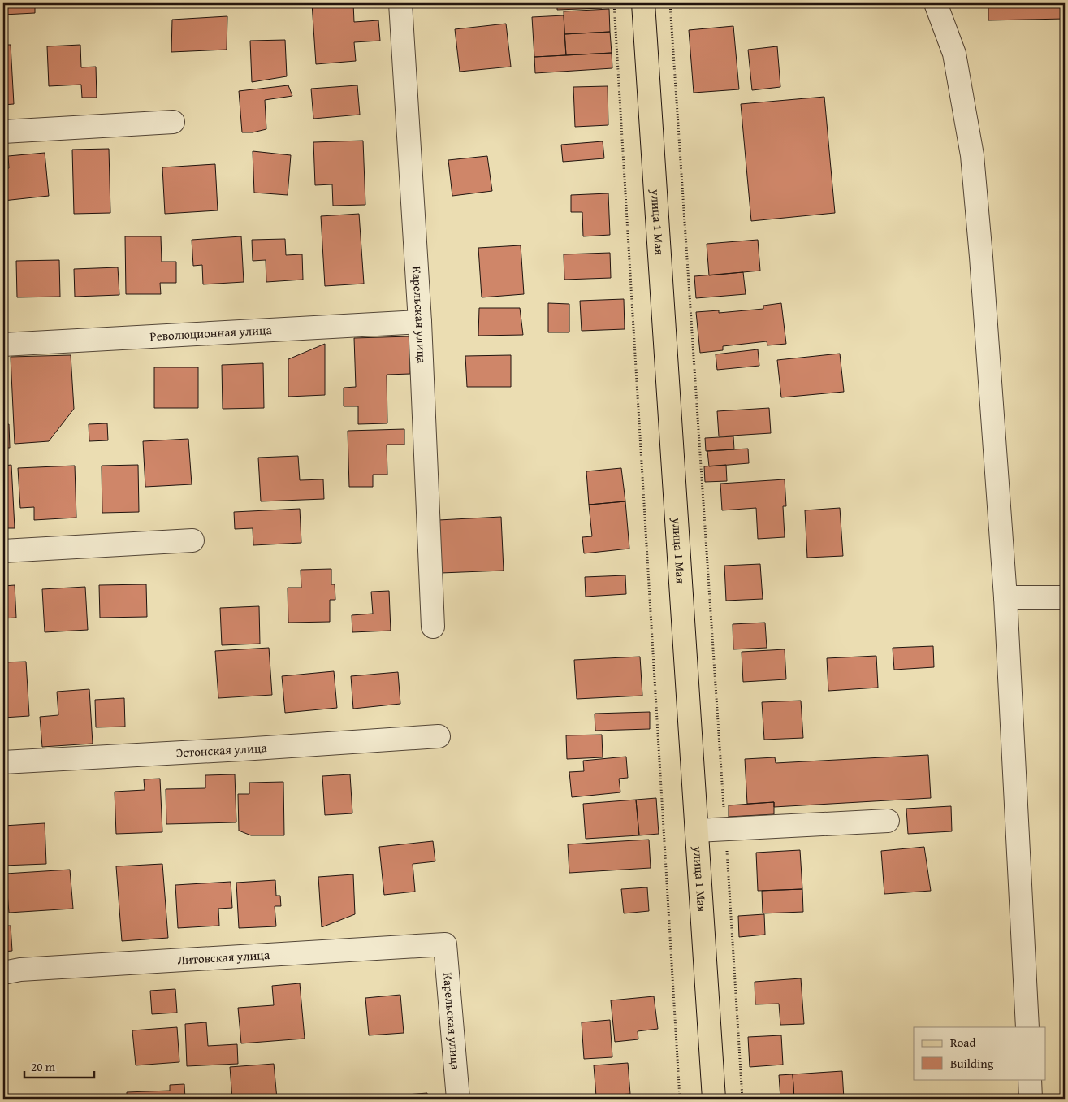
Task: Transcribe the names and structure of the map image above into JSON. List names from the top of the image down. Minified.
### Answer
{"streets":{"main road":["улица 1 Мая"],"street":["Карельская улица","Революционная улица","Эстонская улица","Литовская улица"]},"crossings":[["Карельская улица","Революционная улица"],["Карельская улица","Литовская улица"]],"legend":["Road","Building"],"scale_bar":"20 m"}
